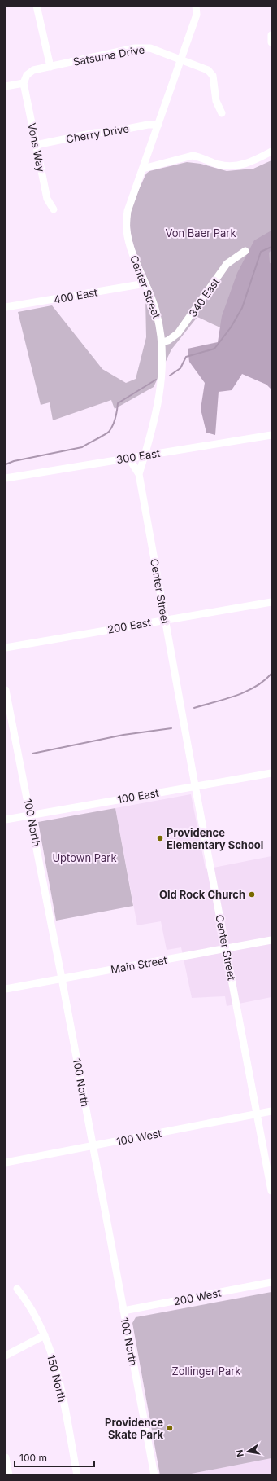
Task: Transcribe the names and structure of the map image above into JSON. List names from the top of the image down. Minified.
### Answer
{"streets":{"street":["Satsuma Drive","Cherry Drive","Vons Way","Center Street","400 East","340 East","300 East","200 East","100 East","100 North","Main Street","100 West","200 West","150 North"]},"crossings":[["Satsuma Drive","Vons Way"],["Satsuma Drive","Center Street"],["Cherry Drive","Vons Way"],["Cherry Drive","Center Street"],["Center Street","400 East"],["Center Street","340 East"],["Center Street","300 East"],["Center Street","200 East"],["Center Street","100 East"],["Center Street","Main Street"],["Center Street","100 West"],["100 East","100 North"],["100 North","Main Street"],["100 North","100 West"],["100 North","200 West"]],"parks":["Von Baer Park","Uptown Park","Zollinger Park"],"places":["Providence Elementary School","Old Rock Church","Providence Skate Park"],"scale_bar":"100 m","north":"left"}
